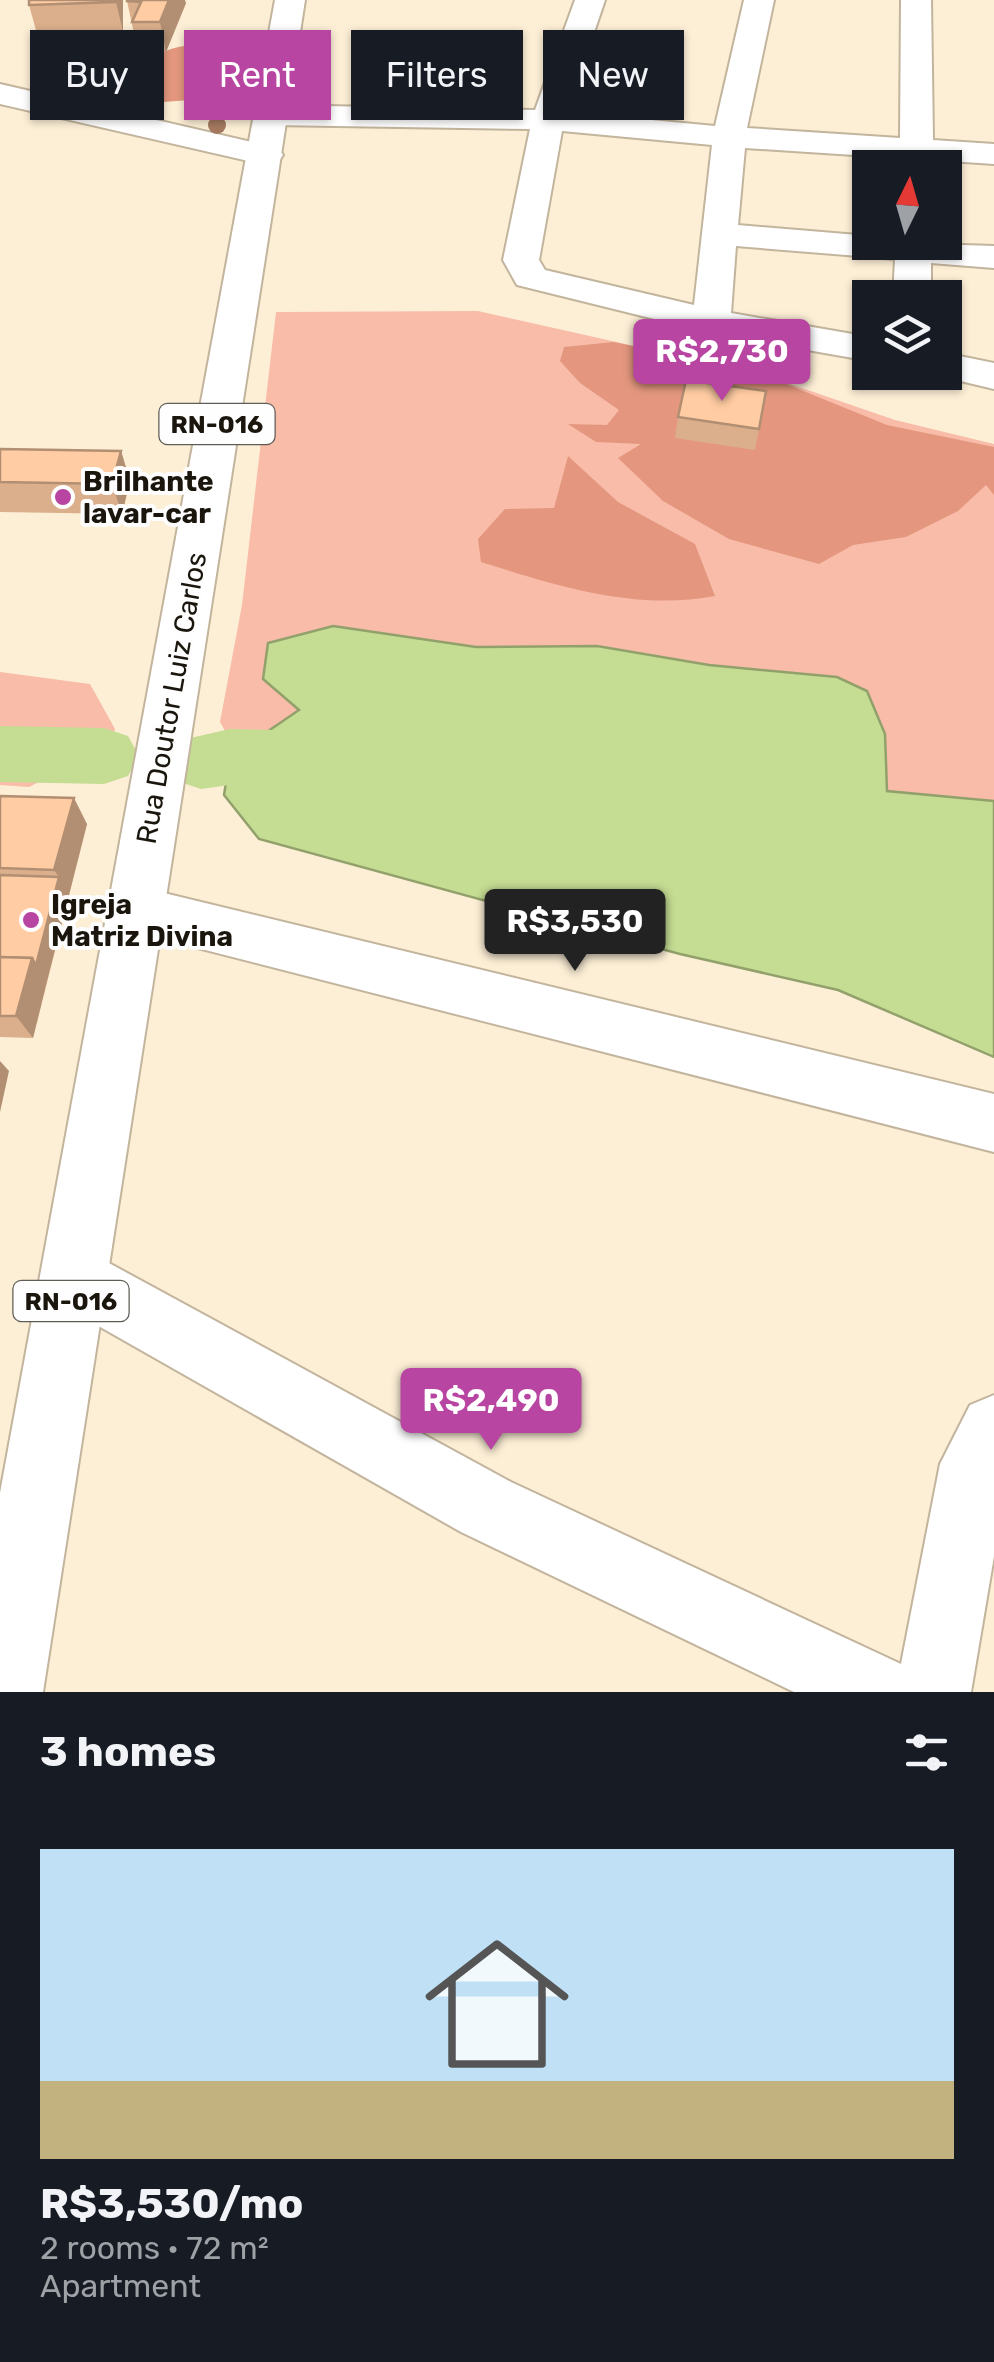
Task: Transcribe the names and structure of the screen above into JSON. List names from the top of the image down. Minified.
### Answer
{"streets":{"main road":["RN-016","Rua Doutor Luiz Carlos"]},"places":["Brilhante lavar-car","Igreja Matriz Divina"],"north":"top","page":{"chip":["Buy","Rent","Filters","New"],"price":["R$2,730","R$3,530","R$2,490"],"heading":"3 homes","list":[{"name":"R$3,530/mo","note":"2 rooms · 72 m² · Apartment"}]}}
